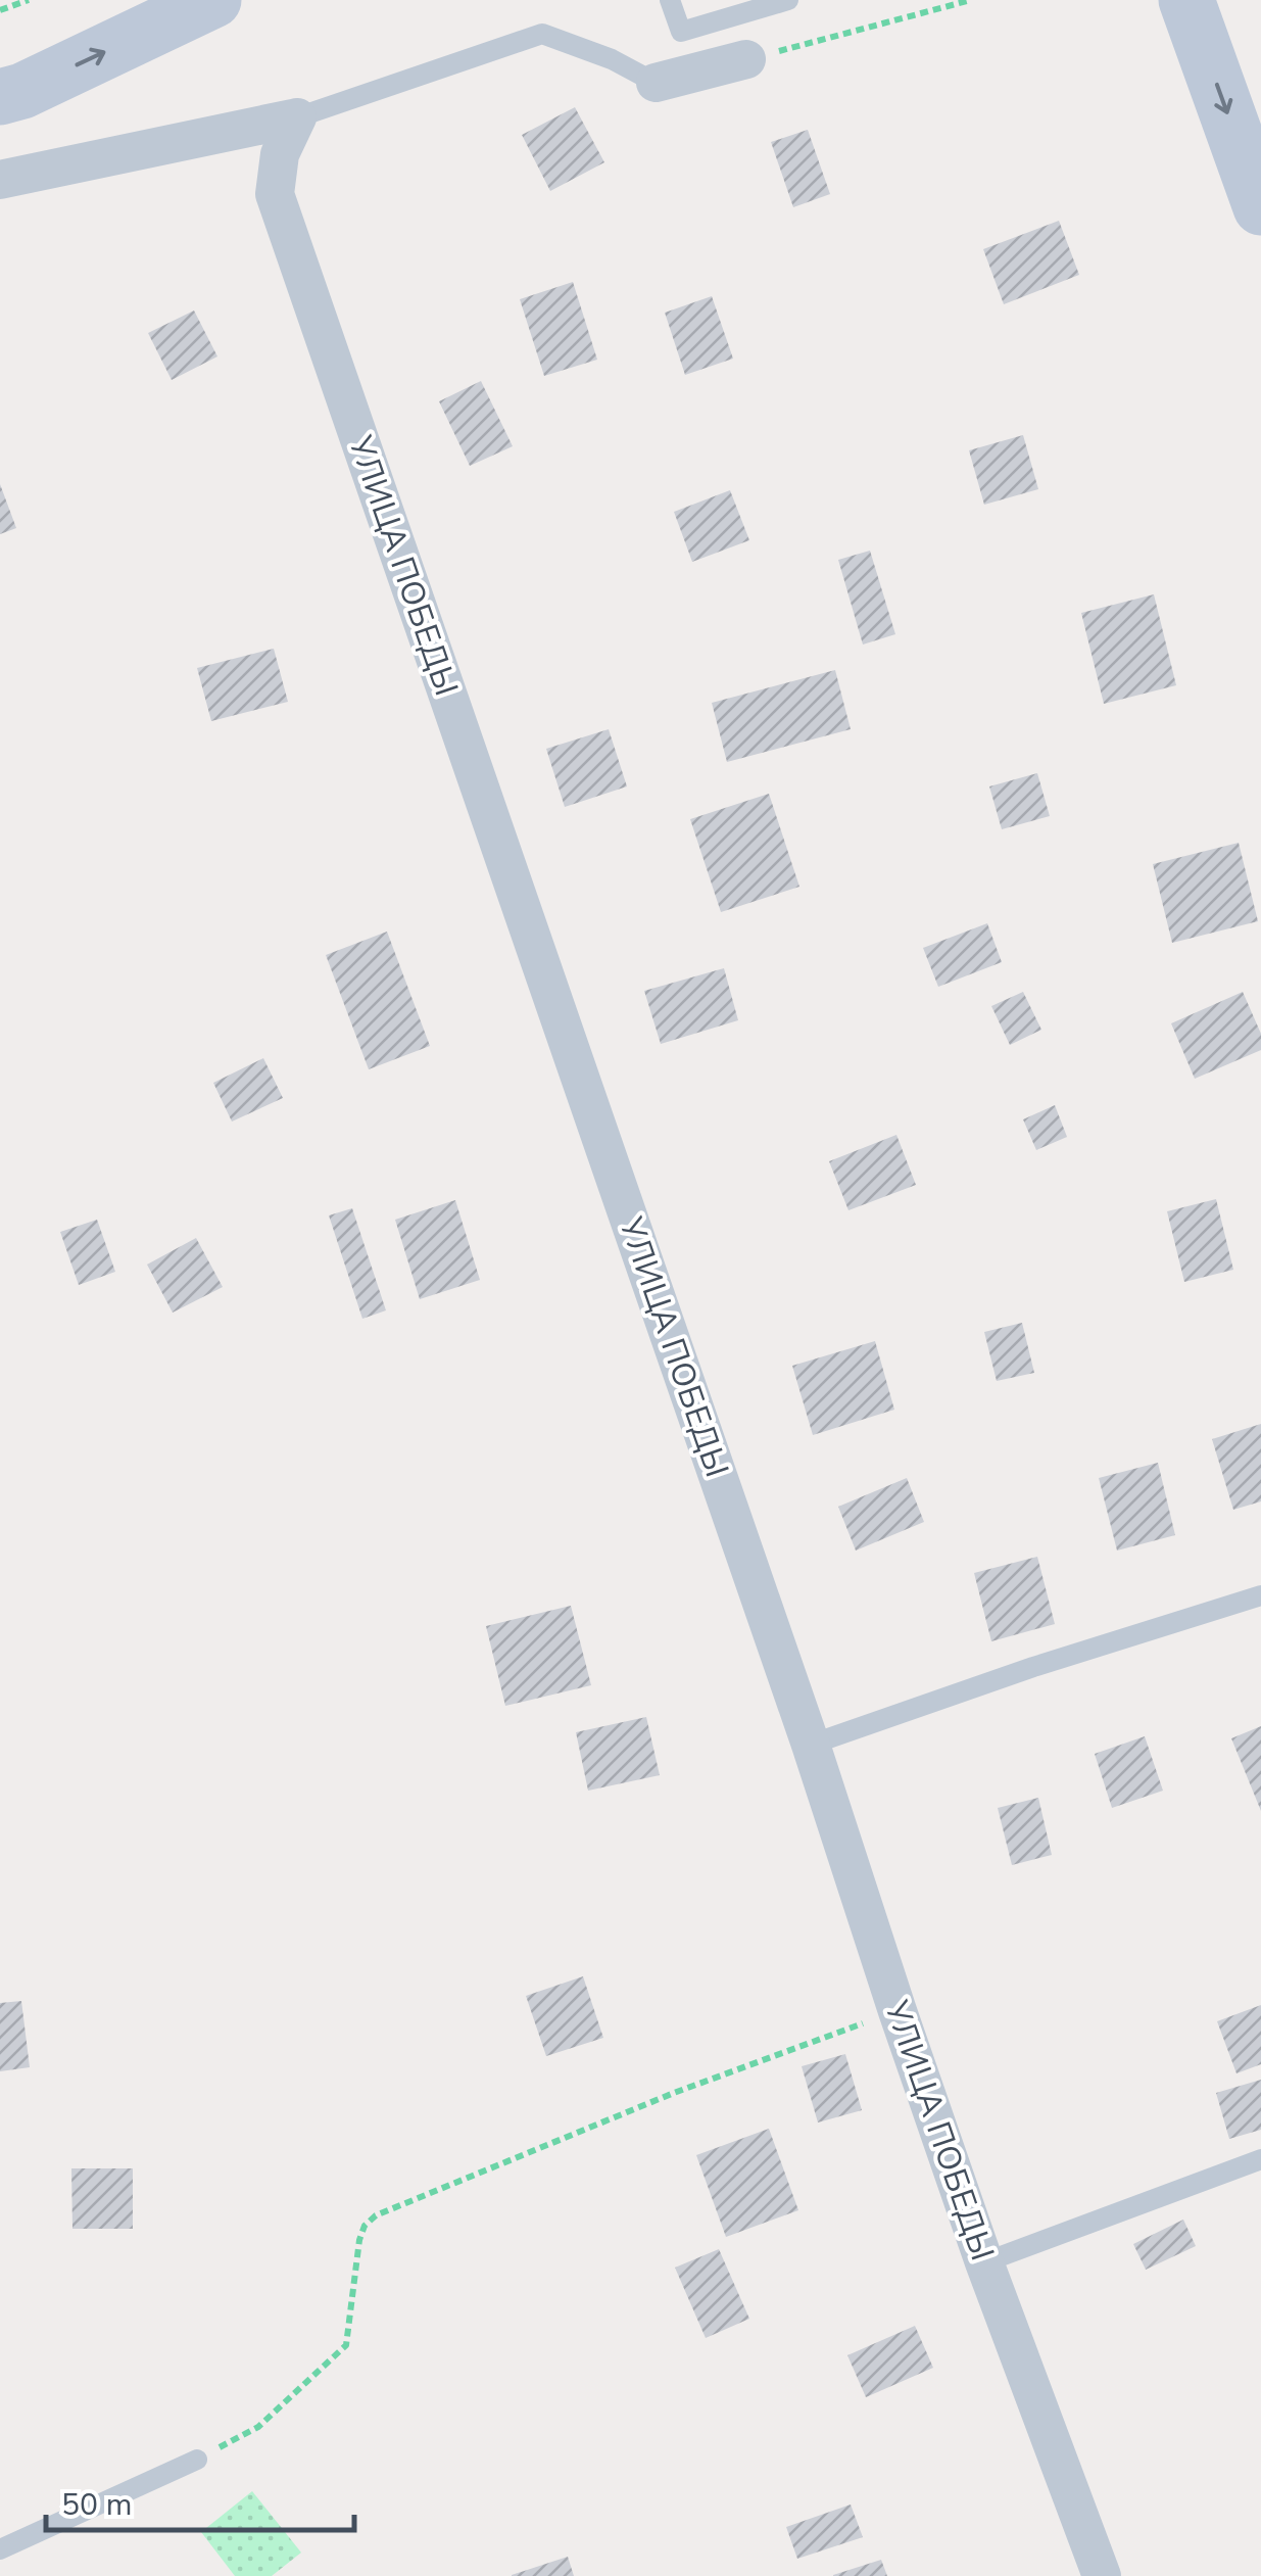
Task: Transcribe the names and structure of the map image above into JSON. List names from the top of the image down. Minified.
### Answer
{"streets":{"street":["УЛИЦА ПОБЕДЫ"]},"scale_bar":"50 m"}
